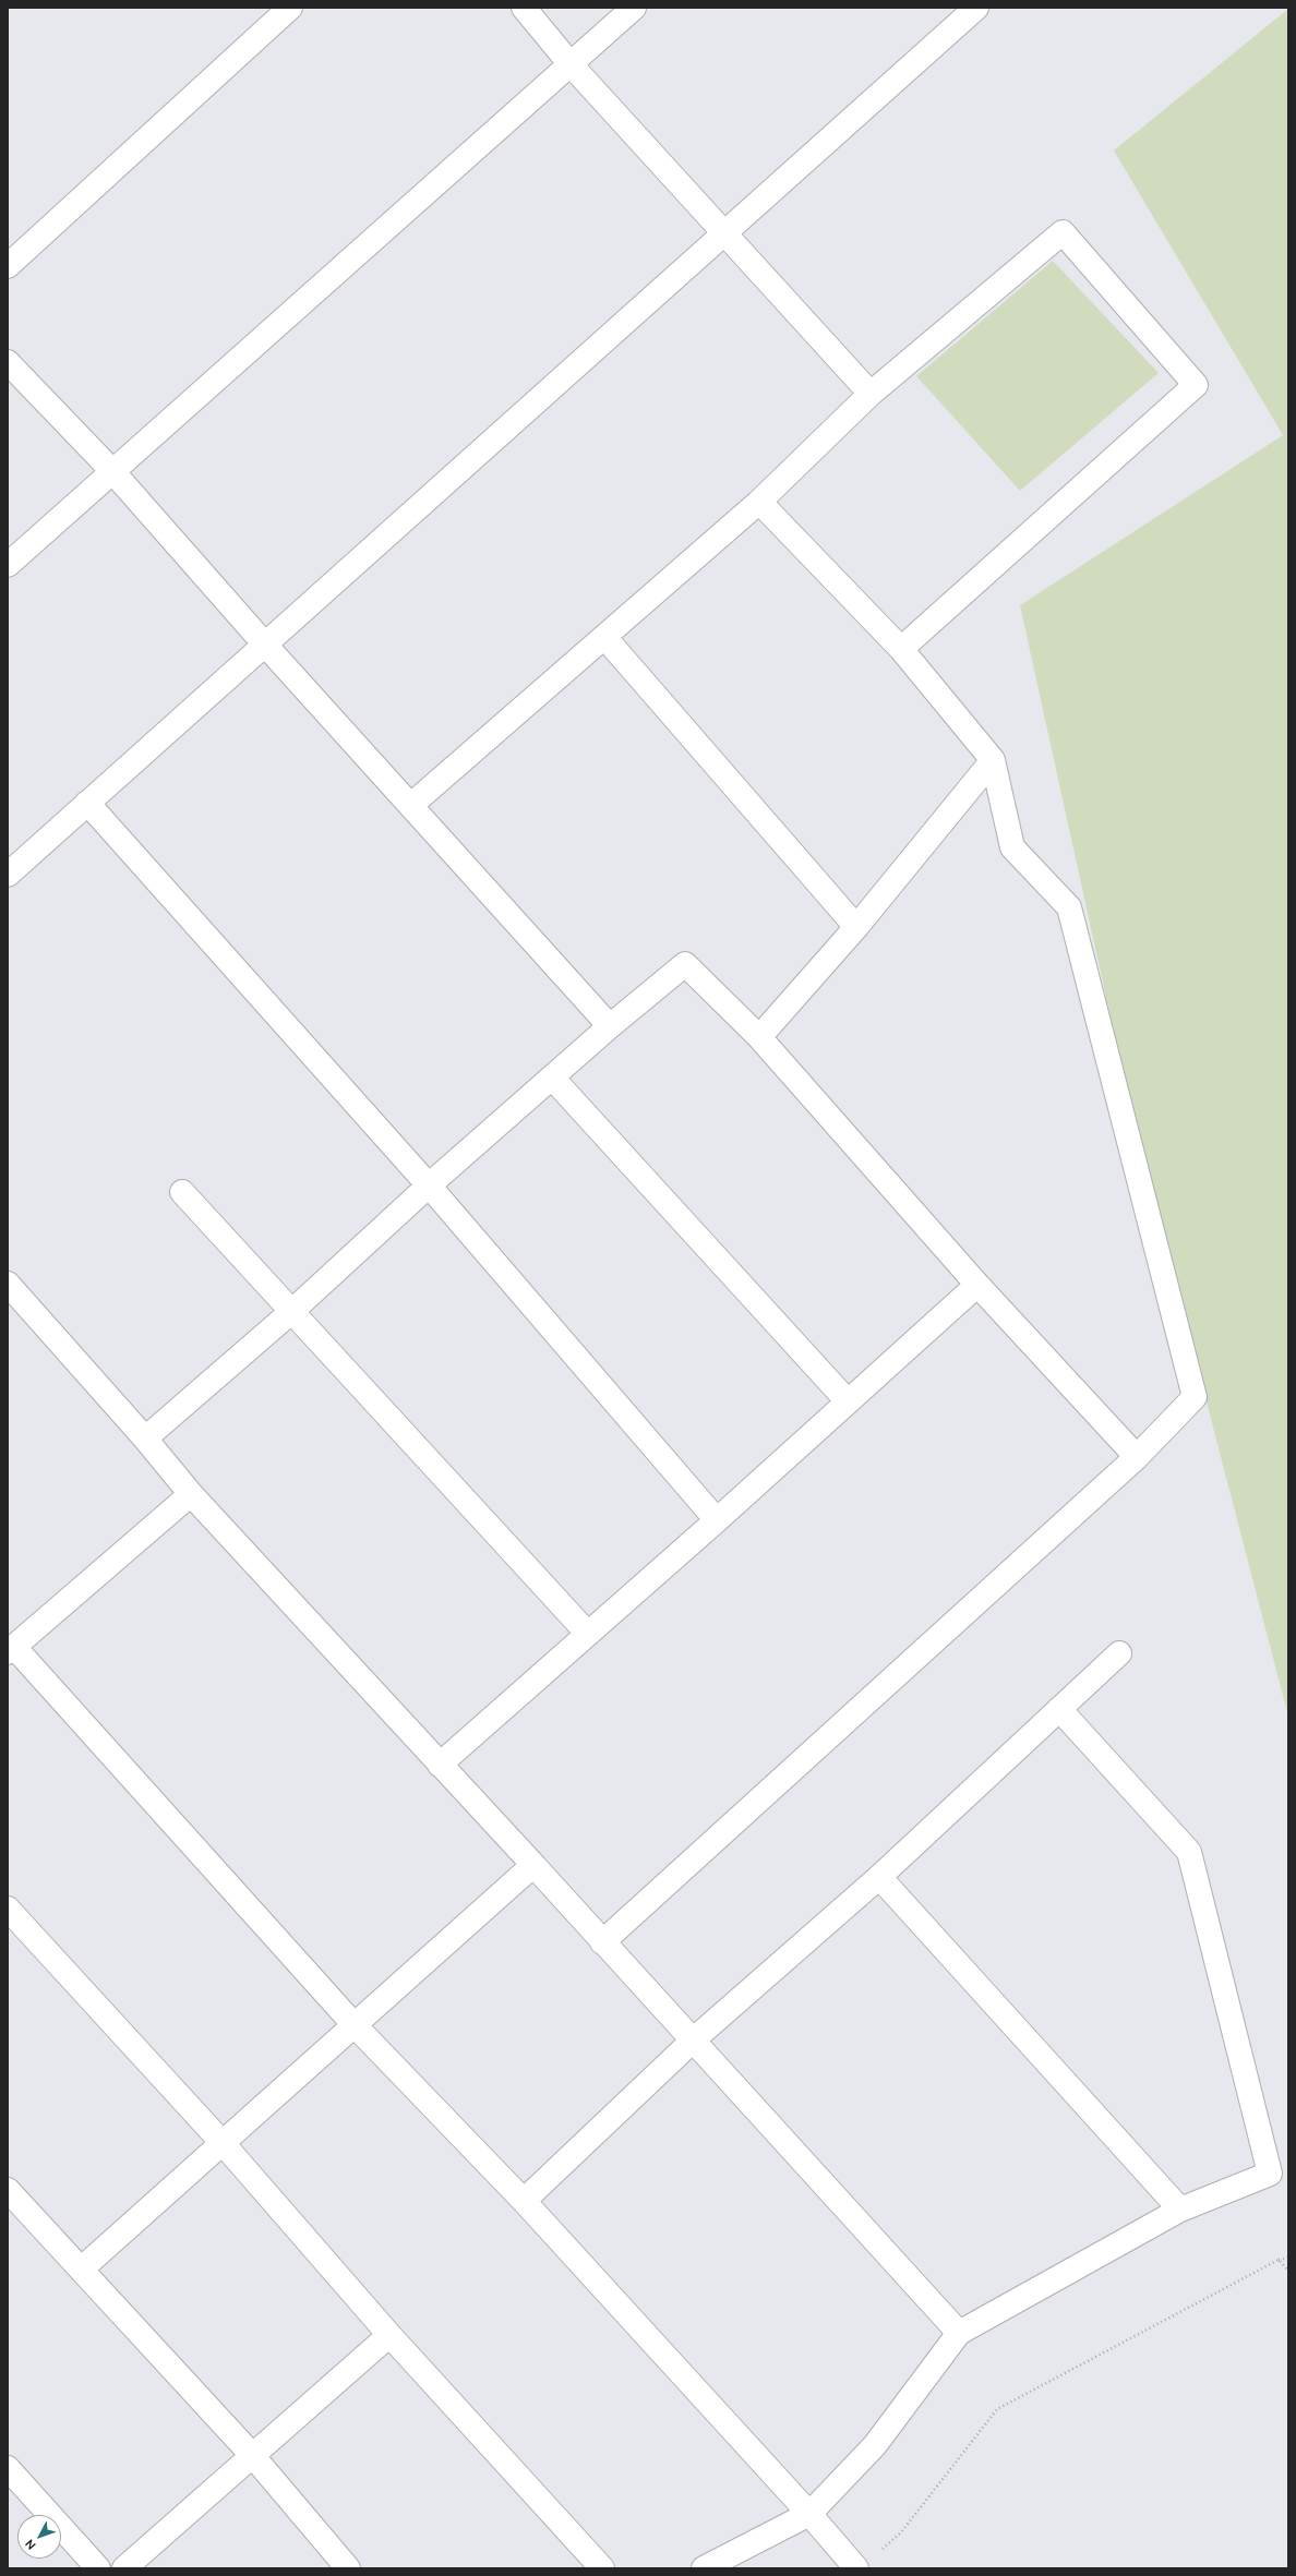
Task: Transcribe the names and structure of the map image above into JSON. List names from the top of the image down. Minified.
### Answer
{"north":"bottom left"}
